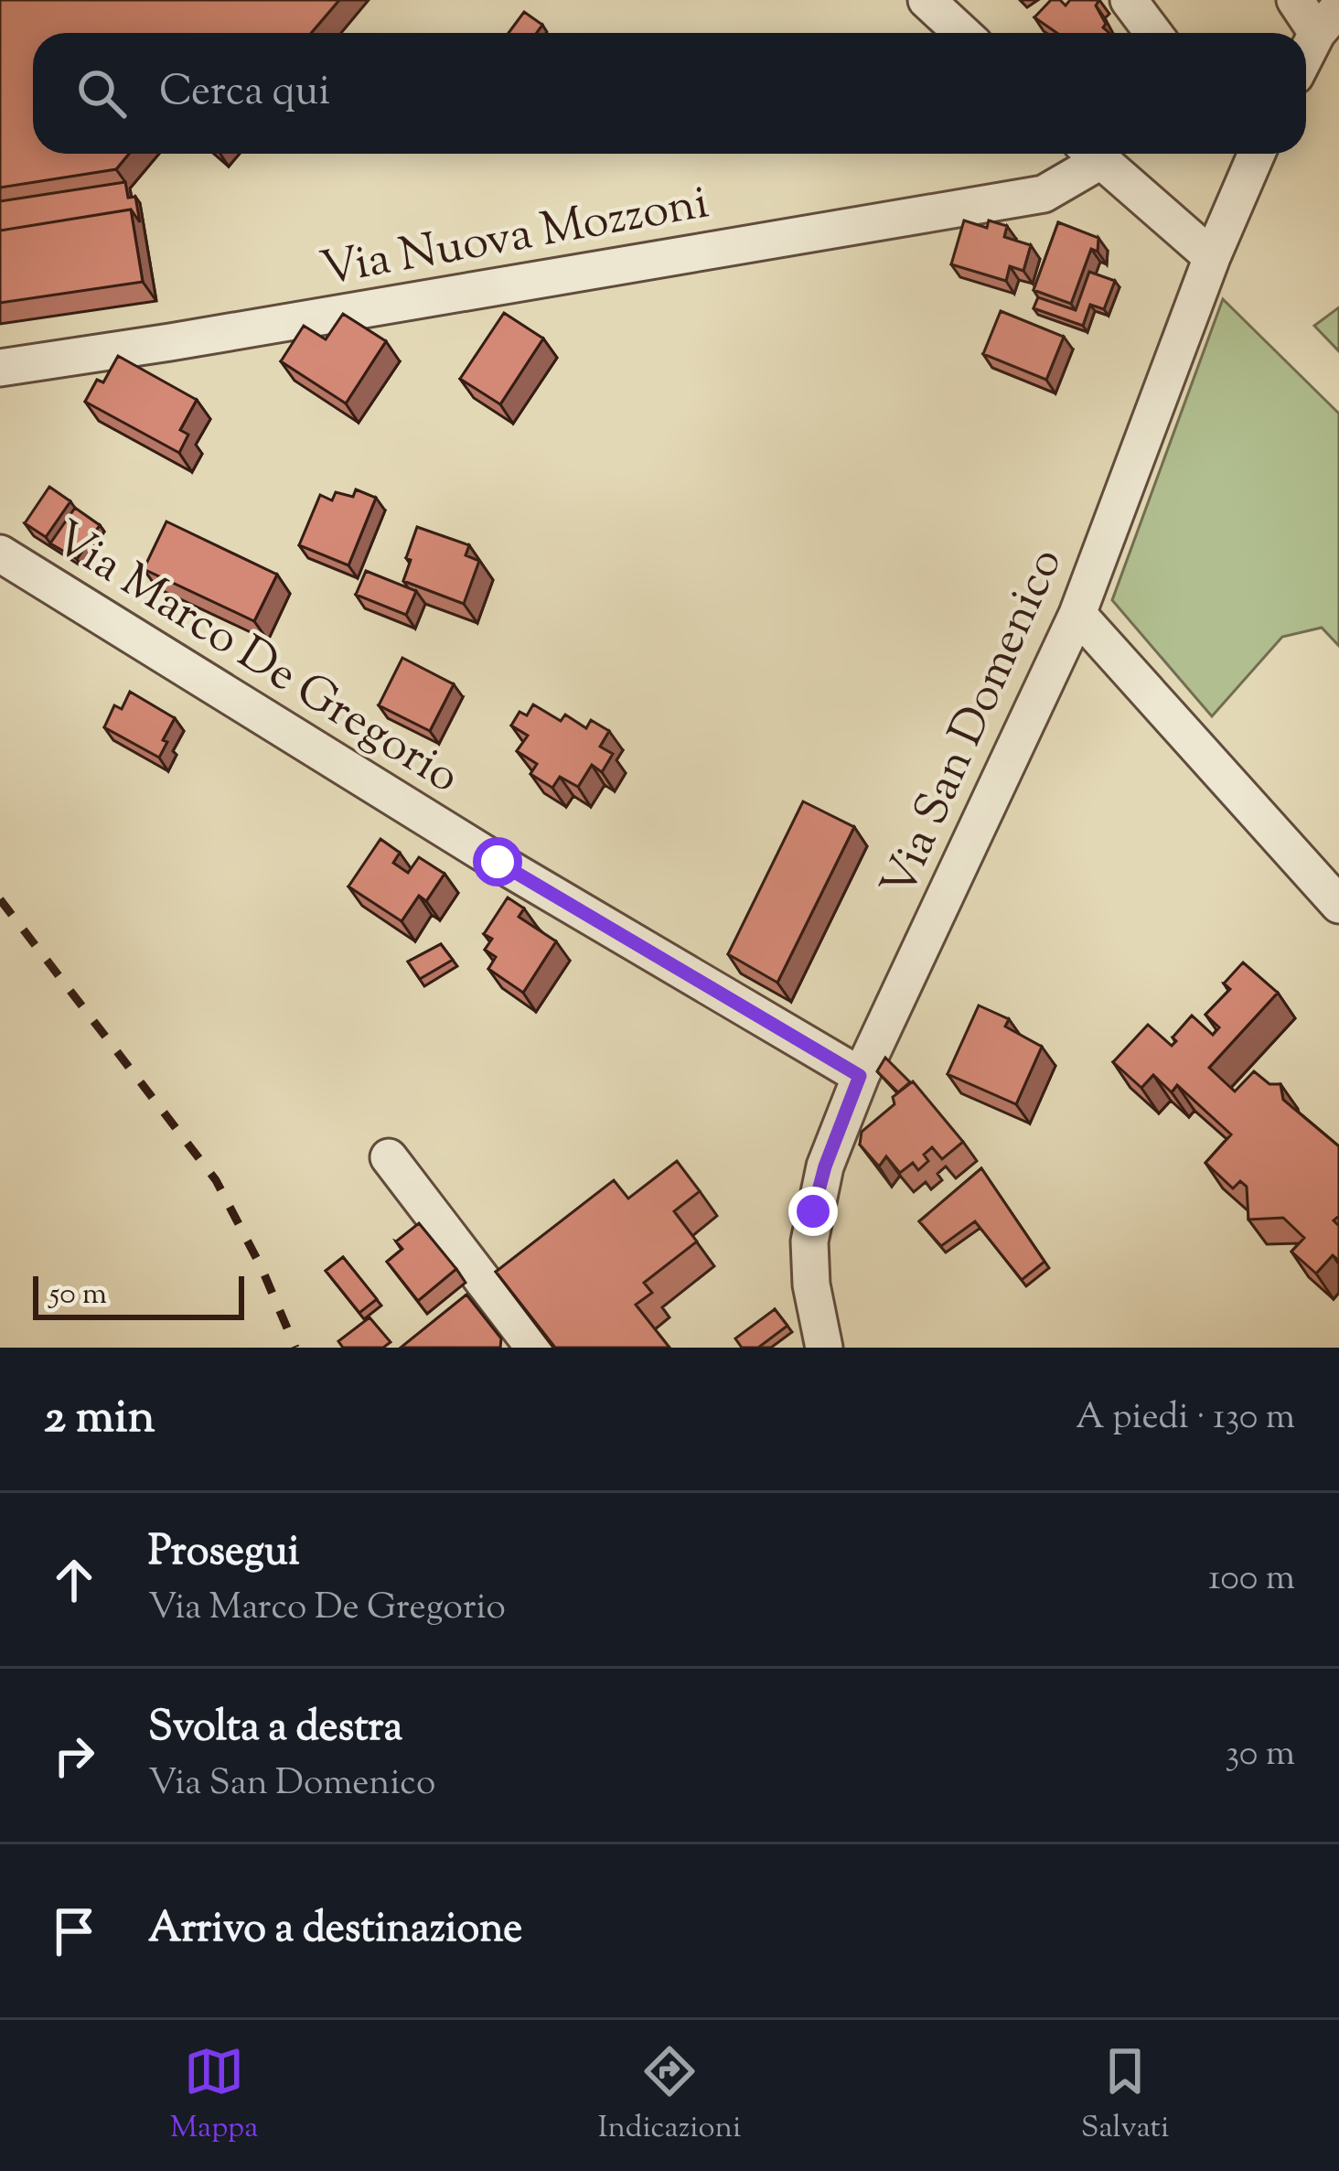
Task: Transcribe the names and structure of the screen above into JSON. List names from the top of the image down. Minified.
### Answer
{"streets":{"street":["Via Nuova Mozzoni","Via Marco De Gregorio","Via San Domenico"]},"crossings":[["Via Marco De Gregorio","Via San Domenico"]],"scale_bar":"50 m","page":{"search":"Cerca qui","scale":"50 m","heading":["2 min","A piedi · 130 m"],"list":[["Prosegui","Via Marco De Gregorio","100 m"],["Svolta a destra","Via San Domenico","30 m"],"Arrivo a destinazione"],"nav":["Mappa","Indicazioni","Salvati"]}}
